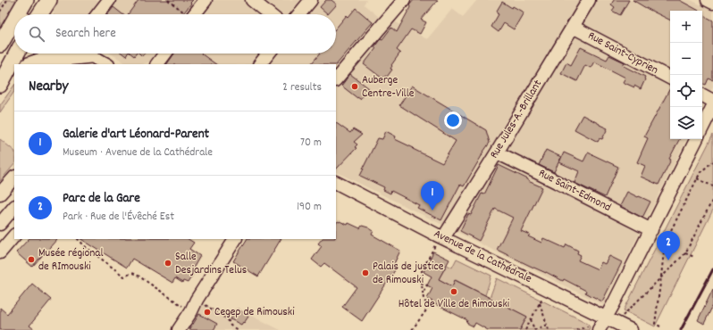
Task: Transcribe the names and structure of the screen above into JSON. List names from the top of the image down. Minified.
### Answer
{"streets":{"street":["Rue Saint-Cyprien","Rue Jules-A.-Brillant","Rue Saint-Edmond","Avenue de la Cathédrale"]},"crossings":[["Rue Saint-Cyprien","Rue Jules-A.-Brillant"],["Rue Jules-A.-Brillant","Rue Saint-Edmond"],["Rue Jules-A.-Brillant","Avenue de la Cathédrale"]],"places":["Auberge Centre-Ville","Musée régional de RImouski","Salle Desjardins Telus","Palais de justice de Rimouski","Hôtel de Ville de Rimouski","Cegep de Rimouski"],"page":{"map_buttons":["+","−"],"search":"Search here","heading":["Nearby","2 results"],"list":[{"mark":"1","name":"Galerie d'art Léonard-Parent","note":"Museum · Avenue de la Cathédrale","value":"70 m"},{"mark":"2","name":"Parc de la Gare","note":"Park · Rue de l'Évêché Est","value":"190 m"}],"pins":["1","2"]}}
